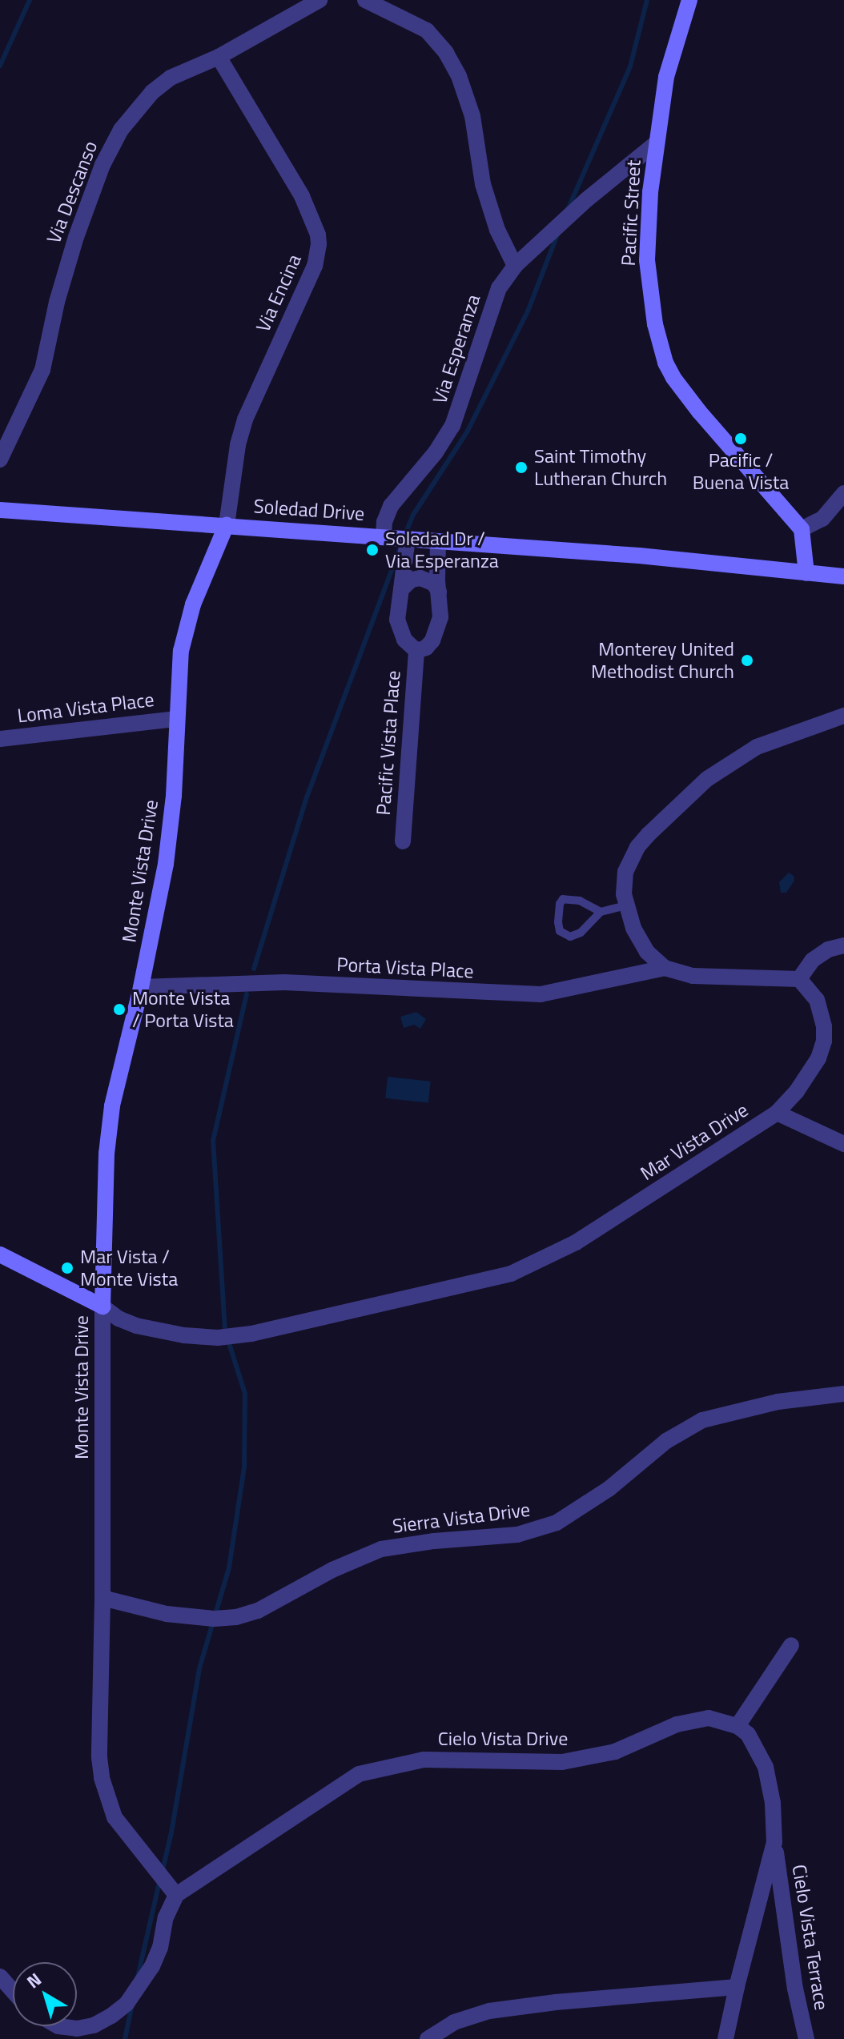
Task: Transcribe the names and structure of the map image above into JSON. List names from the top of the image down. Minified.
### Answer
{"streets":{"street":["Via Descanso","Pacific Street","Via Encina","Via Esperanza","Soledad Drive","Loma Vista Place","Pacific Vista Place","Monte Vista Drive","Porta Vista Place","Mar Vista Drive","Sierra Vista Drive","Cielo Vista Drive","Cielo Vista Terrace"]},"crossings":[["Via Descanso","Via Encina"],["Pacific Street","Via Esperanza"],["Via Encina","Soledad Drive"],["Via Encina","Monte Vista Drive"],["Via Esperanza","Soledad Drive"],["Soledad Drive","Pacific Vista Place"],["Soledad Drive","Monte Vista Drive"],["Loma Vista Place","Monte Vista Drive"],["Monte Vista Drive","Porta Vista Place"],["Monte Vista Drive","Mar Vista Drive"],["Monte Vista Drive","Sierra Vista Drive"],["Monte Vista Drive","Cielo Vista Drive"]],"places":["Pacific / Buena Vista","Saint Timothy Lutheran Church","Soledad Dr / Via Esperanza","Monterey United Methodist Church","Monte Vista / Porta Vista","Mar Vista / Monte Vista"],"north":"top left"}
